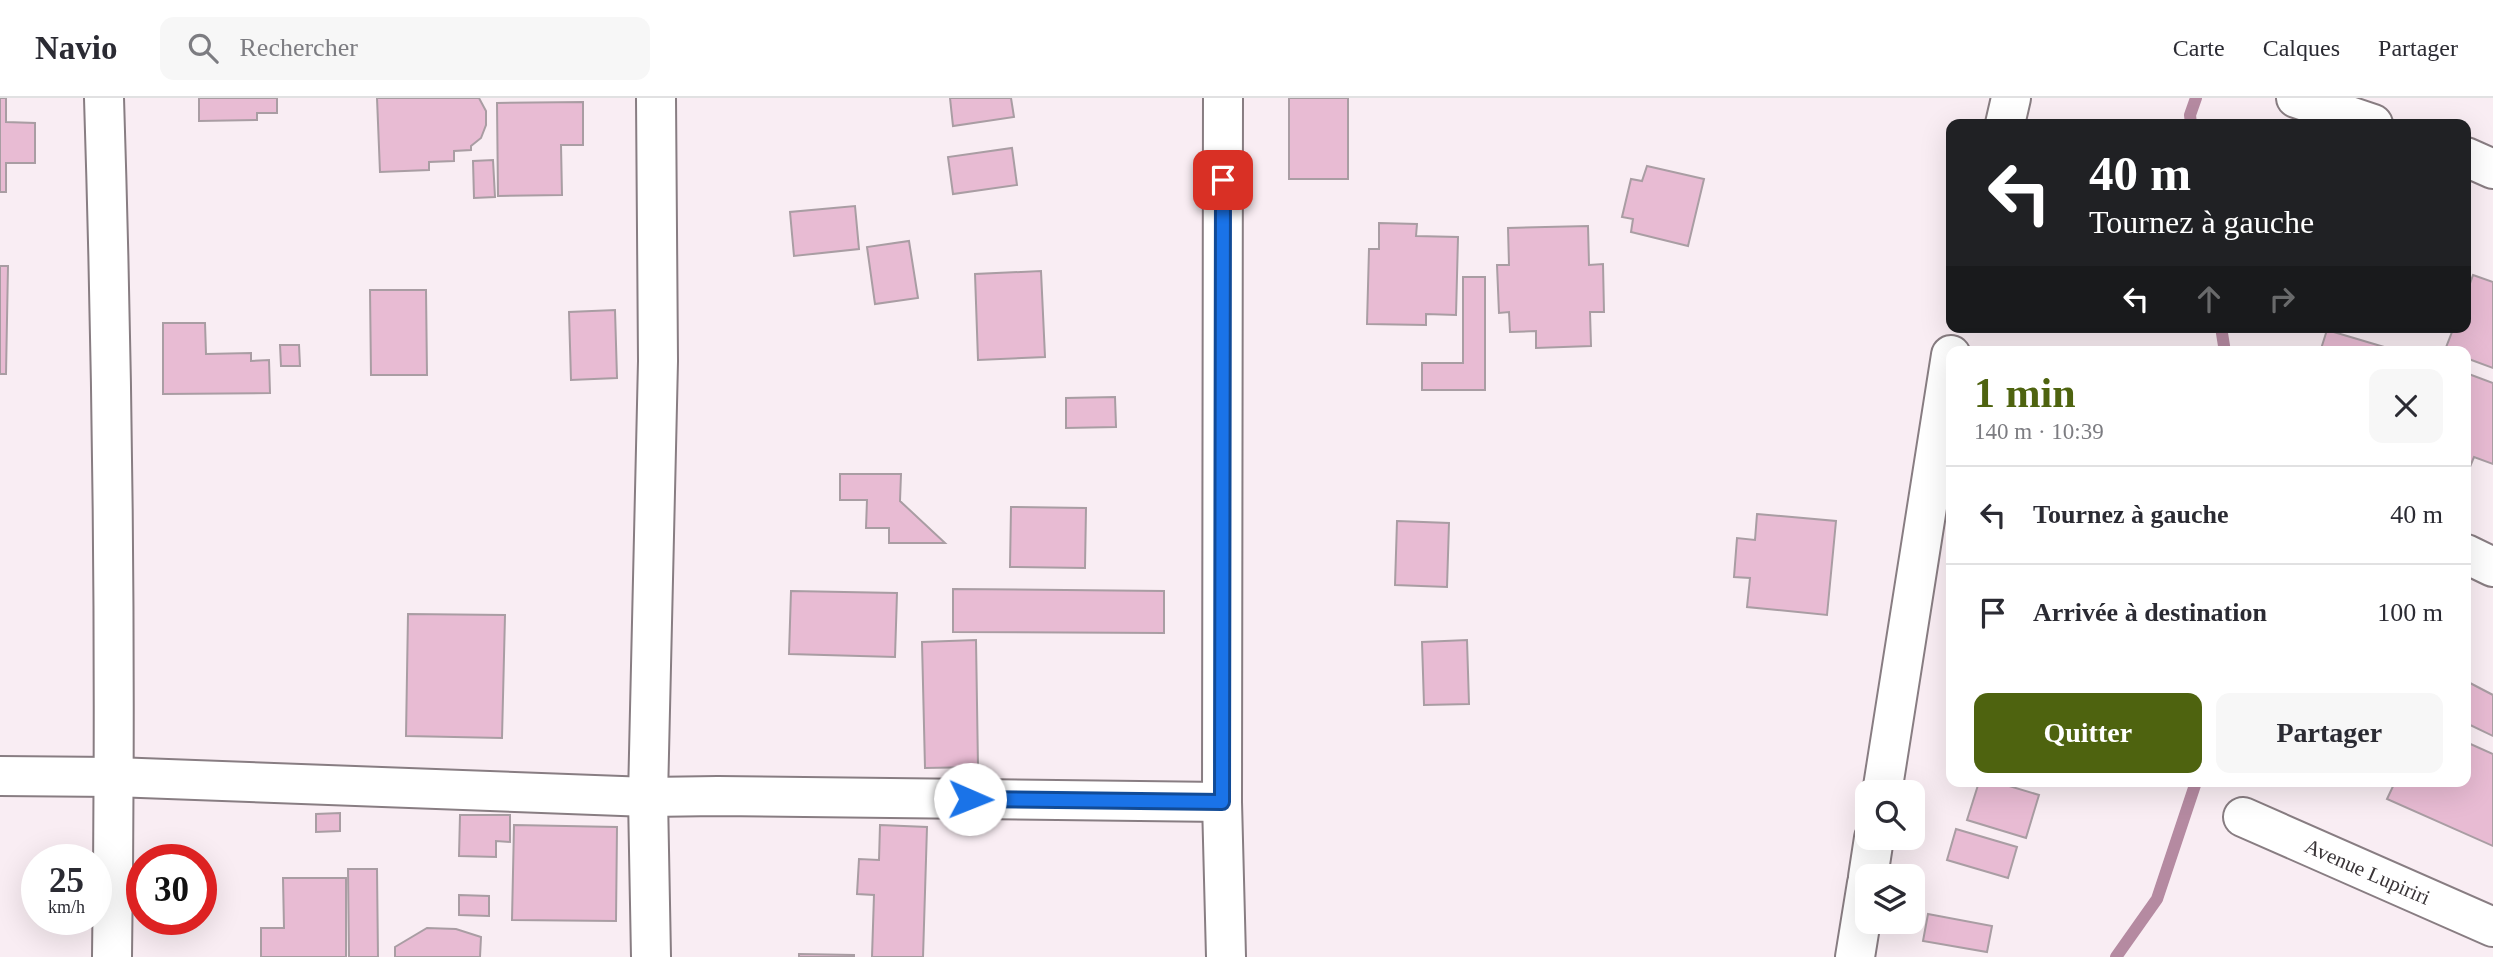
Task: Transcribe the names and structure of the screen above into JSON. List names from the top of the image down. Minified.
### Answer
{"streets":{"street":["Avenue Lupiriri"]},"page":{"header":"Navio","search":"Rechercher","nav":["Carte","Calques","Partager"],"turn":["40 m","Tournez à gauche"],"heading":["1 min","140 m · 10:39"],"list":[{"name":"Tournez à gauche","value":"40 m"},{"name":"Arrivée à destination","value":"100 m"}],"buttons":["Quitter","Partager"],"speed":"25 km/h","limit":"30"}}
